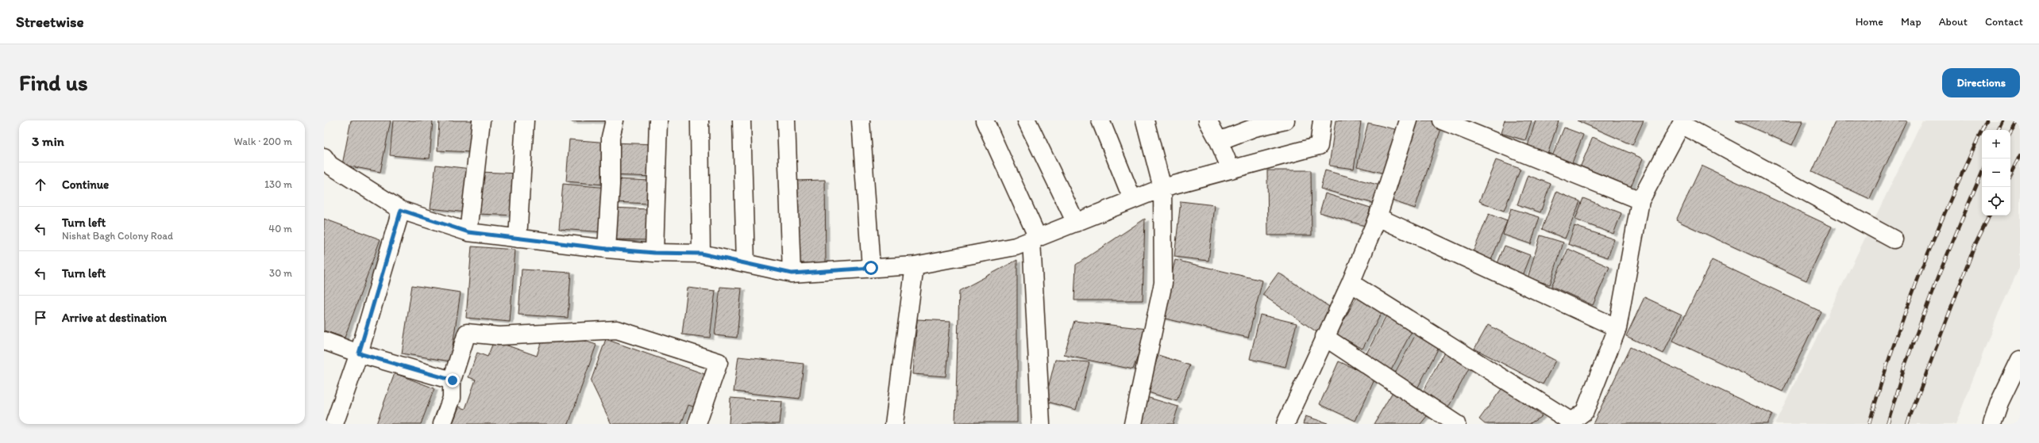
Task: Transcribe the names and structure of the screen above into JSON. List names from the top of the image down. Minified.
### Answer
{"page":{"header":"Streetwise","nav":["Home","Map","About","Contact"],"buttons":"Directions","title":"Find us","heading":["3 min","Walk · 200 m"],"map_buttons":["+","−"],"list":[["Continue","130 m"],["Turn left","Nishat Bagh Colony Road","40 m"],["Turn left","30 m"],"Arrive at destination"]}}
